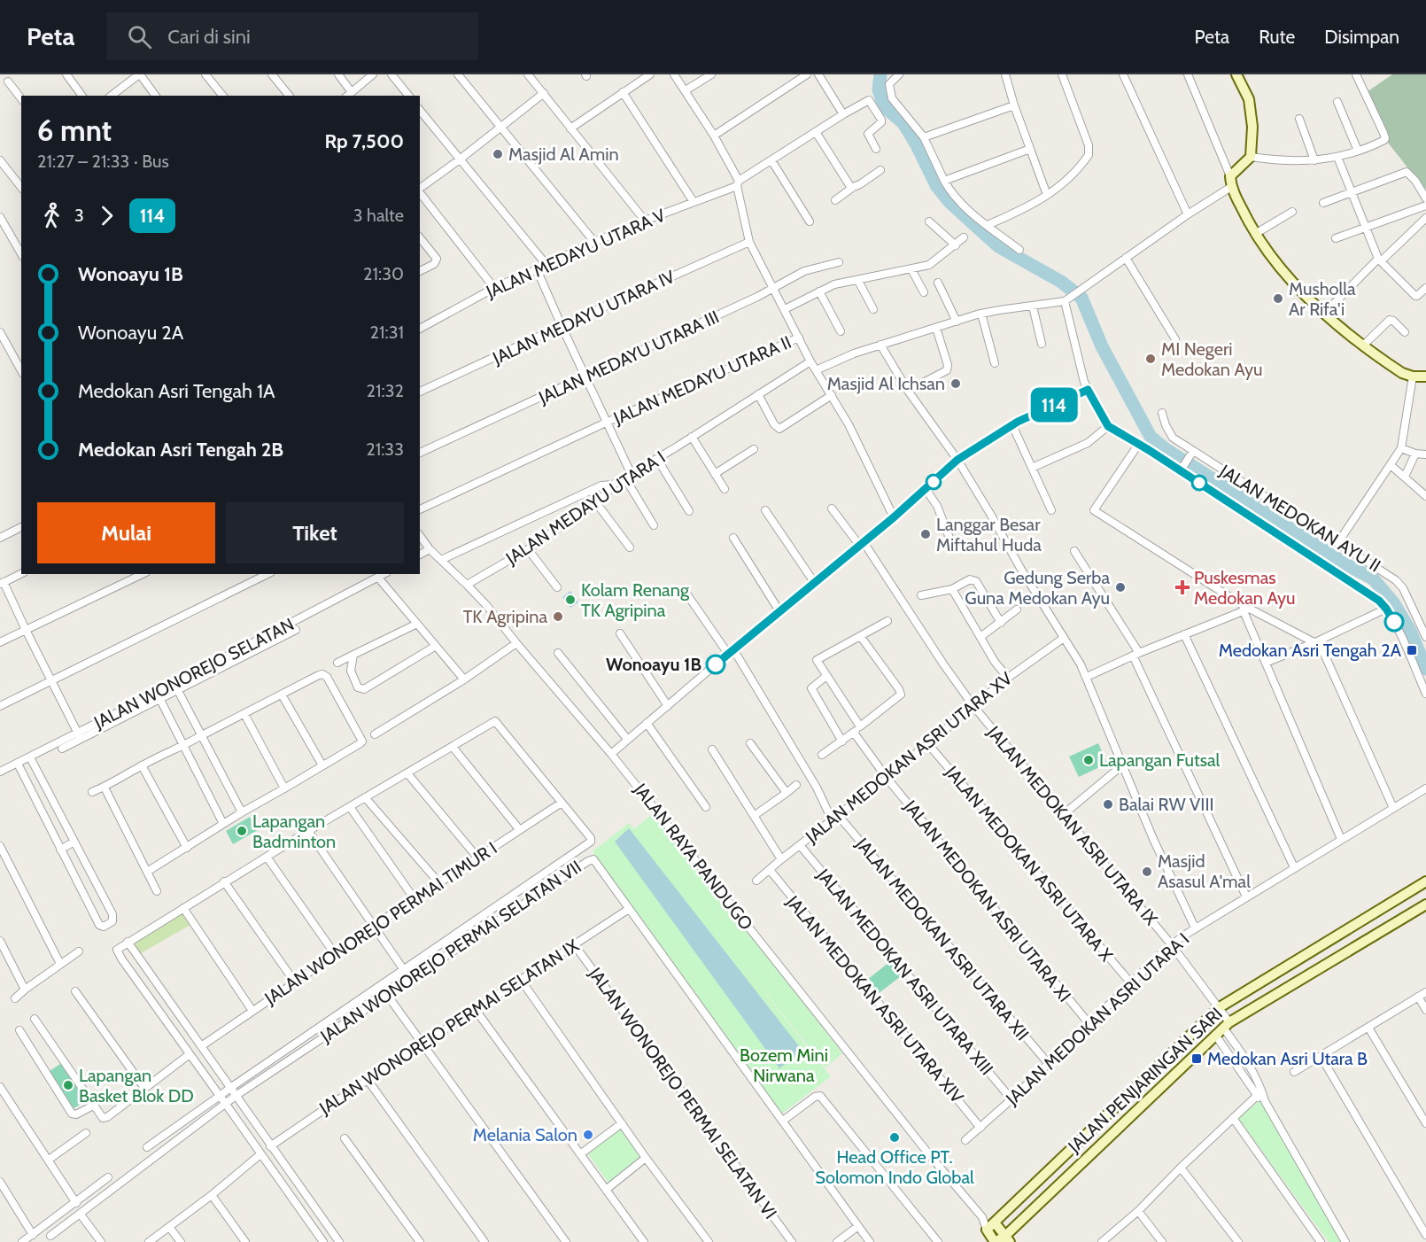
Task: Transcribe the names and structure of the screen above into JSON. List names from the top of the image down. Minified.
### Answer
{"streets":{"street":["JALAN MEDAYU UTARA V","JALAN MEDAYU UTARA IV","JALAN MEDAYU UTARA III","JALAN MEDAYU UTARA II","JALAN MEDAYU UTARA I","JALAN MEDOKAN AYU II","JALAN WONOREJO SELATAN","JALAN MEDOKAN ASRI UTARA XV","JALAN MEDOKAN ASRI UTARA IX","JALAN RAYA PANDUGO","JALAN MEDOKAN ASRI UTARA X","JALAN MEDOKAN ASRI UTARA XI","JALAN WONOREJO PERMAI TIMUR I","JALAN MEDOKAN ASRI UTARA XII","JALAN WONOREJO PERMAI SELATAN VII","JALAN MEDOKAN ASRI UTARA XIII","JALAN MEDOKAN ASRI UTARA XIV","JALAN MEDOKAN ASRI UTARA I","JALAN WONOREJO PERMAI SELATAN IX","JALAN PENJARINGAN SARI","JALAN WONOREJO PERMAI SELATAN VI"]},"crossings":[["JALAN MEDAYU UTARA V","JALAN MEDAYU UTARA II"],["JALAN MEDAYU UTARA IV","JALAN MEDAYU UTARA II"],["JALAN MEDAYU UTARA III","JALAN MEDAYU UTARA II"],["JALAN MEDAYU UTARA II","JALAN MEDAYU UTARA I"],["JALAN MEDAYU UTARA I","JALAN RAYA PANDUGO"],["JALAN MEDOKAN ASRI UTARA XV","JALAN MEDOKAN ASRI UTARA IX"],["JALAN MEDOKAN ASRI UTARA XV","JALAN MEDOKAN ASRI UTARA X"],["JALAN MEDOKAN ASRI UTARA XV","JALAN MEDOKAN ASRI UTARA XI"],["JALAN MEDOKAN ASRI UTARA XV","JALAN MEDOKAN ASRI UTARA XII"],["JALAN MEDOKAN ASRI UTARA XV","JALAN MEDOKAN ASRI UTARA XIII"],["JALAN MEDOKAN ASRI UTARA XV","JALAN MEDOKAN ASRI UTARA XIV"],["JALAN MEDOKAN ASRI UTARA IX","JALAN MEDOKAN ASRI UTARA I"],["JALAN MEDOKAN ASRI UTARA IX","JALAN PENJARINGAN SARI"],["JALAN RAYA PANDUGO","JALAN PENJARINGAN SARI"],["JALAN MEDOKAN ASRI UTARA X","JALAN MEDOKAN ASRI UTARA I"],["JALAN MEDOKAN ASRI UTARA XI","JALAN MEDOKAN ASRI UTARA I"],["JALAN MEDOKAN ASRI UTARA XII","JALAN MEDOKAN ASRI UTARA I"],["JALAN WONOREJO PERMAI SELATAN VII","JALAN WONOREJO PERMAI SELATAN IX"],["JALAN MEDOKAN ASRI UTARA XIII","JALAN MEDOKAN ASRI UTARA I"],["JALAN MEDOKAN ASRI UTARA XIV","JALAN MEDOKAN ASRI UTARA I"],["JALAN WONOREJO PERMAI SELATAN IX","JALAN WONOREJO PERMAI SELATAN VI"]],"parks":["Bozem Mini Nirwana"],"places":{"other":["Masjid Al Amin","Musholla Ar Rifa'i","MI Negeri Medokan Ayu","Masjid Al Ichsan","Langgar Besar Miftahul Huda","Gedung Serba Guna Medokan Ayu","Kolam Renang TK Agripina","TK Agripina","Wonoayu 1B","Lapangan Futsal","Balai RW VIII","Lapangan Badminton","Masjid Asasul A'mal","Lapangan Basket Blok DD","Melania Salon","Head Office PT. Solomon Indo Global"],"health":["Puskesmas Medokan Ayu"],"transit":["Medokan Asri Tengah 2A","Medokan Asri Utara B"]},"lines":["bus line 114"],"page":{"header":"Peta","search":"Cari di sini","nav":["Peta","Rute","Disimpan"],"on_map":"114","heading":["6 mnt","21:27 – 21:33 · Bus","Rp 7,500"],"legs":["3","114","3 halte"],"list":[{"name":"Wonoayu 1B","value":"21:30"},{"name":"Wonoayu 2A","value":"21:31"},{"name":"Medokan Asri Tengah 1A","value":"21:32"},{"name":"Medokan Asri Tengah 2B","value":"21:33"}],"buttons":["Mulai","Tiket"]}}
